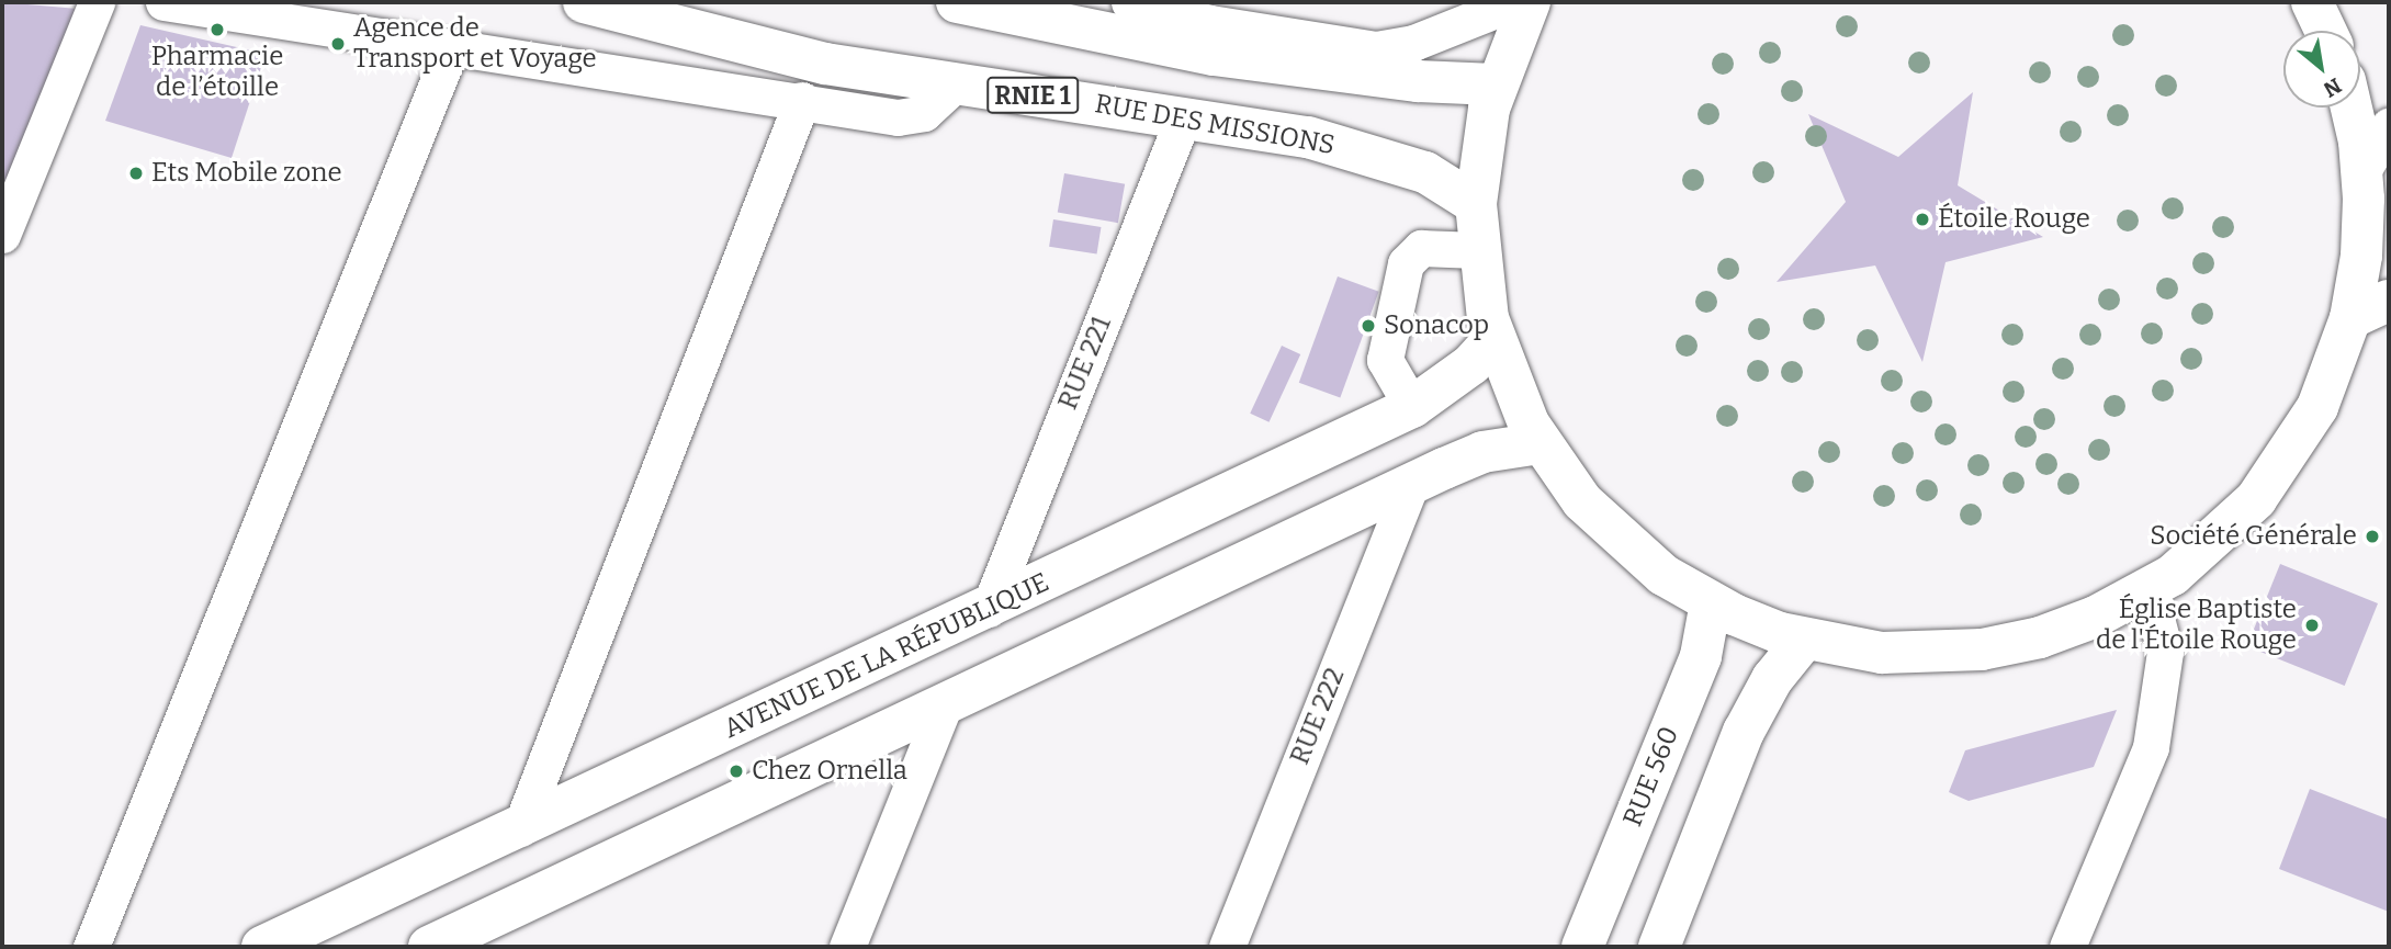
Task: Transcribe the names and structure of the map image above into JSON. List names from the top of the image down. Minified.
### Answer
{"streets":{"main road":["RNIE 1","RUE DES MISSIONS","AVENUE DE LA RÉPUBLIQUE","RUE 560"],"street":["RUE 221","RUE 222"]},"crossings":[["RUE DES MISSIONS","RUE 221"],["RUE 221","AVENUE DE LA RÉPUBLIQUE"]],"places":["Pharmacie de l’étoille","Agence de Transport et Voyage","Ets Mobile zone","Étoile Rouge","Sonacop","Société Générale","Église Baptiste de l'Étoile Rouge","Chez Ornella"],"north":"bottom right"}
